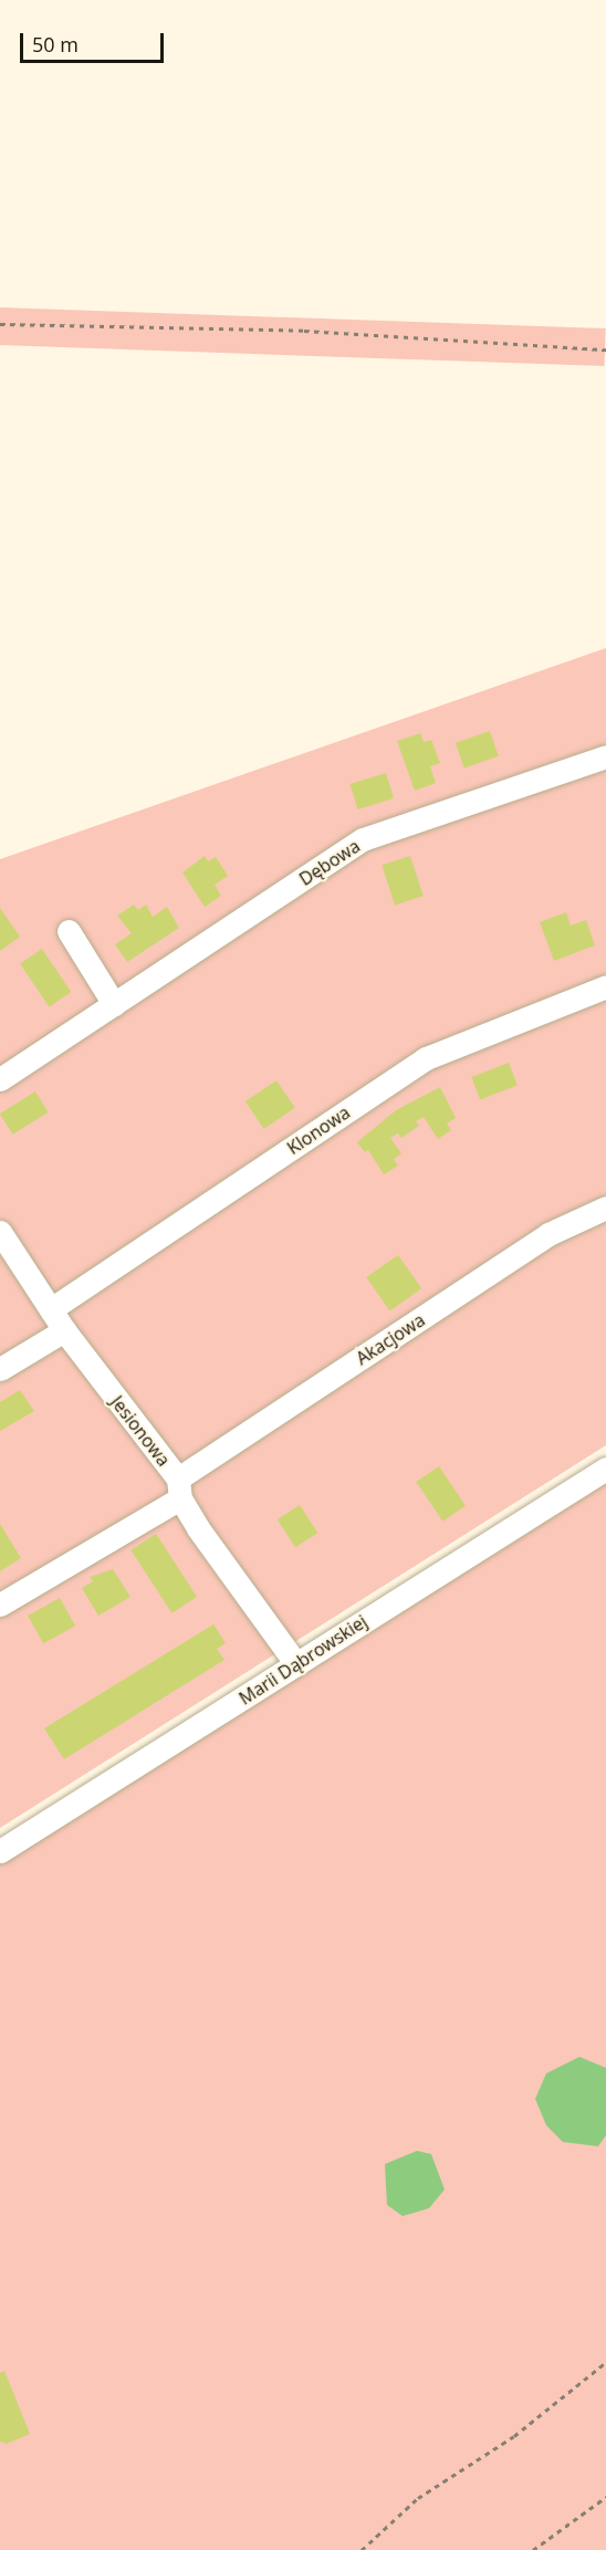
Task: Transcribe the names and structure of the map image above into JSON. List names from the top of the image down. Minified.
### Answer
{"streets":{"street":["Dębowa","Klonowa","Akacjowa","Jesionowa","Marii Dąbrowskiej"]},"crossings":[["Klonowa","Jesionowa"],["Akacjowa","Jesionowa"],["Jesionowa","Marii Dąbrowskiej"]],"scale_bar":"50 m"}
